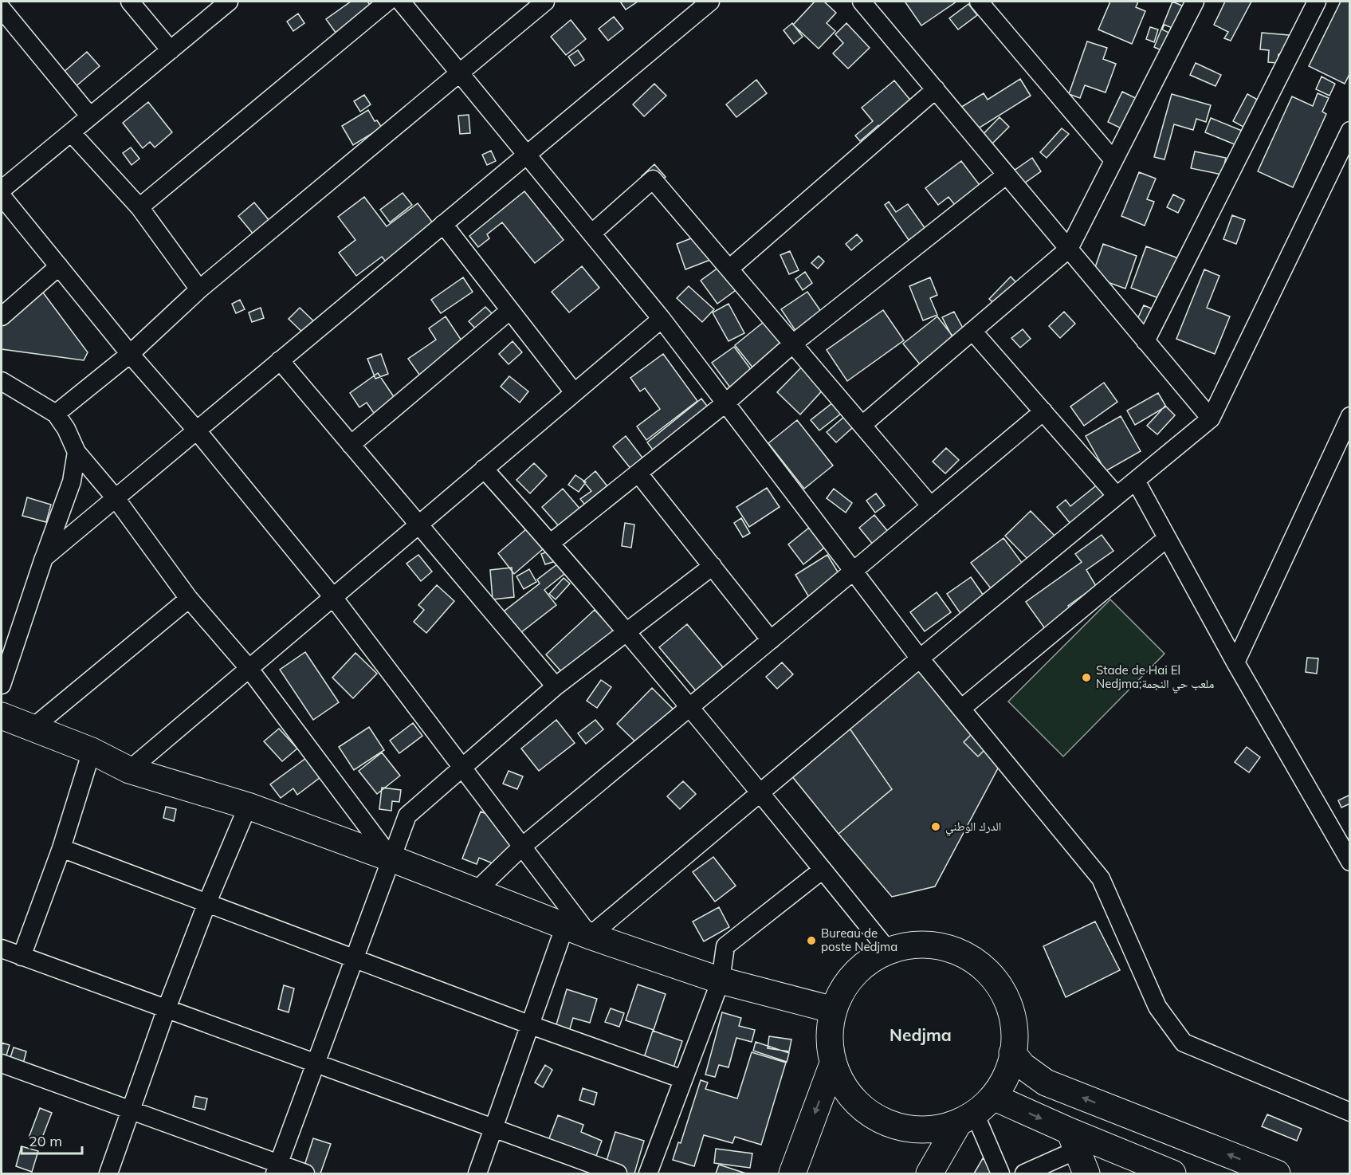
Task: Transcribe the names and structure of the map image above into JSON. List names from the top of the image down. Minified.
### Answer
{"districts":["Nedjma"],"places":["Stade de Hai El Nedjma;ملعب حي النجمة","الدرك الوطني","Bureau de poste Nedjma"],"scale_bar":"20 m"}
